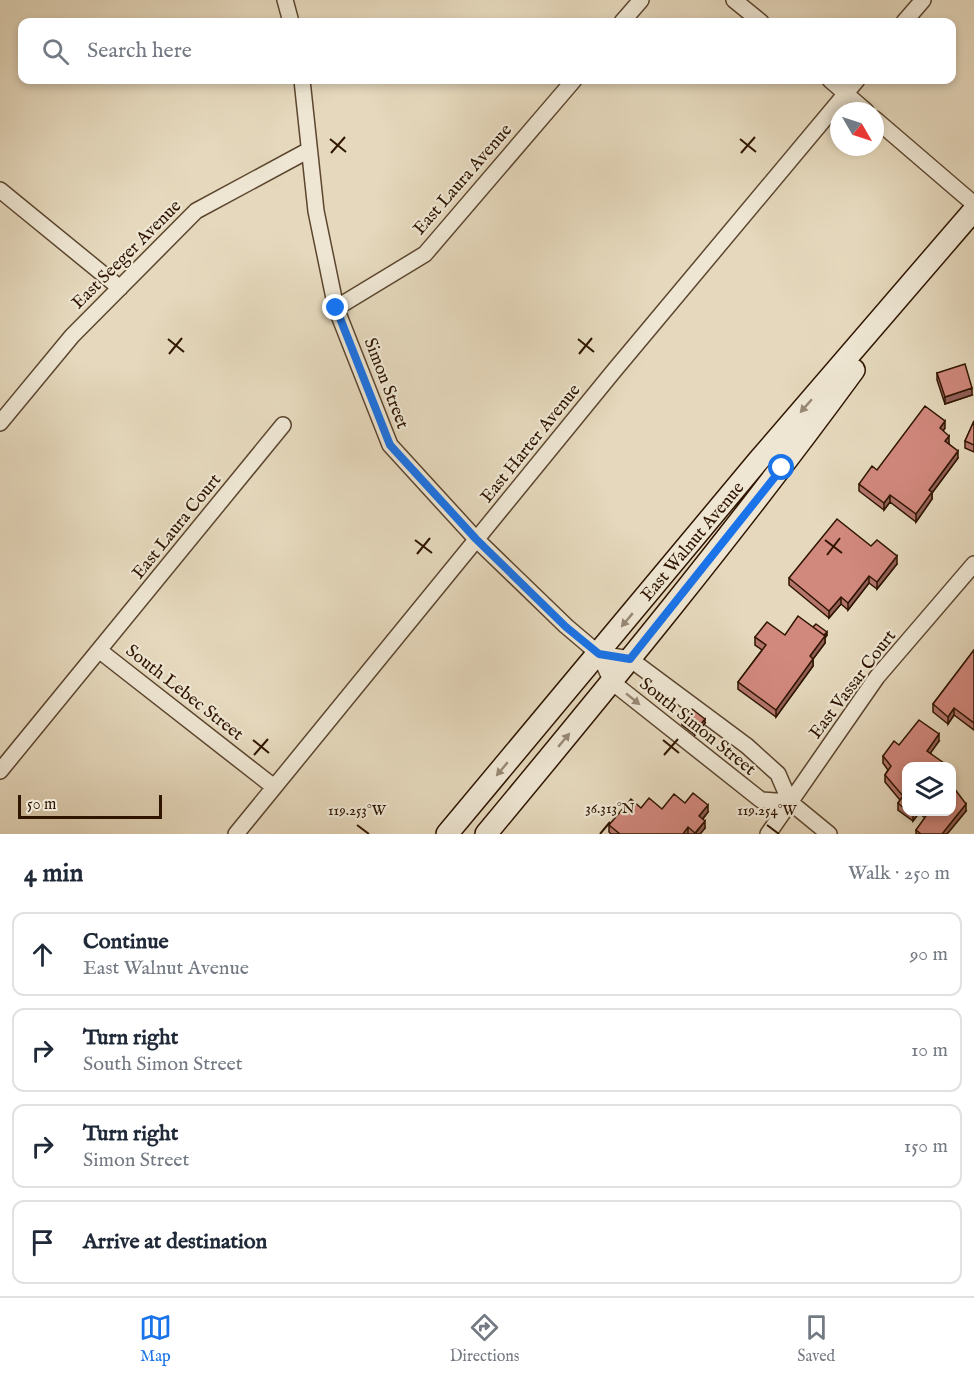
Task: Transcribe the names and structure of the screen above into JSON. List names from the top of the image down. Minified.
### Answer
{"streets":{"main road":["East Walnut Avenue"],"street":["East Laura Avenue","East Seeger Avenue","Simon Street","East Harter Avenue","East Laura Court","East Vassar Court","South Lebec Street","South Simon Street"]},"crossings":[["East Laura Avenue","Simon Street"],["East Seeger Avenue","Simon Street"],["Simon Street","East Harter Avenue"],["Simon Street","East Walnut Avenue"],["Simon Street","South Simon Street"],["East Harter Avenue","South Lebec Street"],["East Laura Court","South Lebec Street"],["East Walnut Avenue","South Simon Street"],["East Vassar Court","South Simon Street"]],"scale_bar":"50 m","north":"bottom right","page":{"search":"Search here","scale":"50 m","heading":["4 min","Walk · 250 m"],"list":[["Continue","East Walnut Avenue","90 m"],["Turn right","South Simon Street","10 m"],["Turn right","Simon Street","150 m"],"Arrive at destination"],"nav":["Map","Directions","Saved"]},"coordinates":["36.313°N","119.253°W","119.254°W"]}
